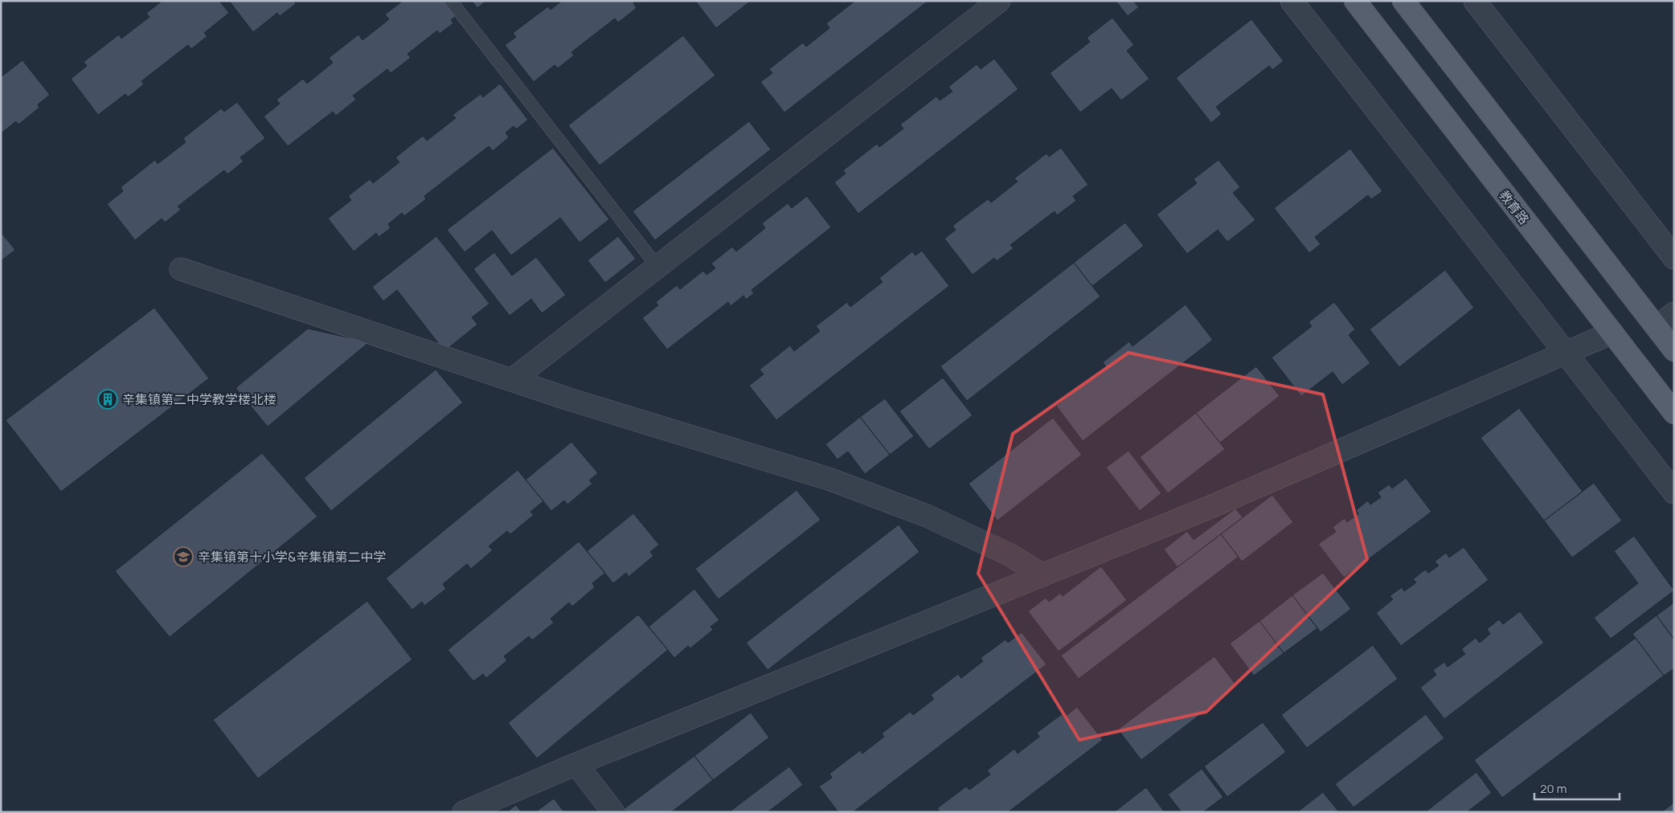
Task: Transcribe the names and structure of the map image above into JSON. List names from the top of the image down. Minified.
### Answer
{"streets":{"main road":["教育路"]},"places":{"building":["辛集镇第二中学教学楼北楼"],"school or university":["辛集镇第十小学&辛集镇第二中学"]},"scale_bar":"20 m"}
